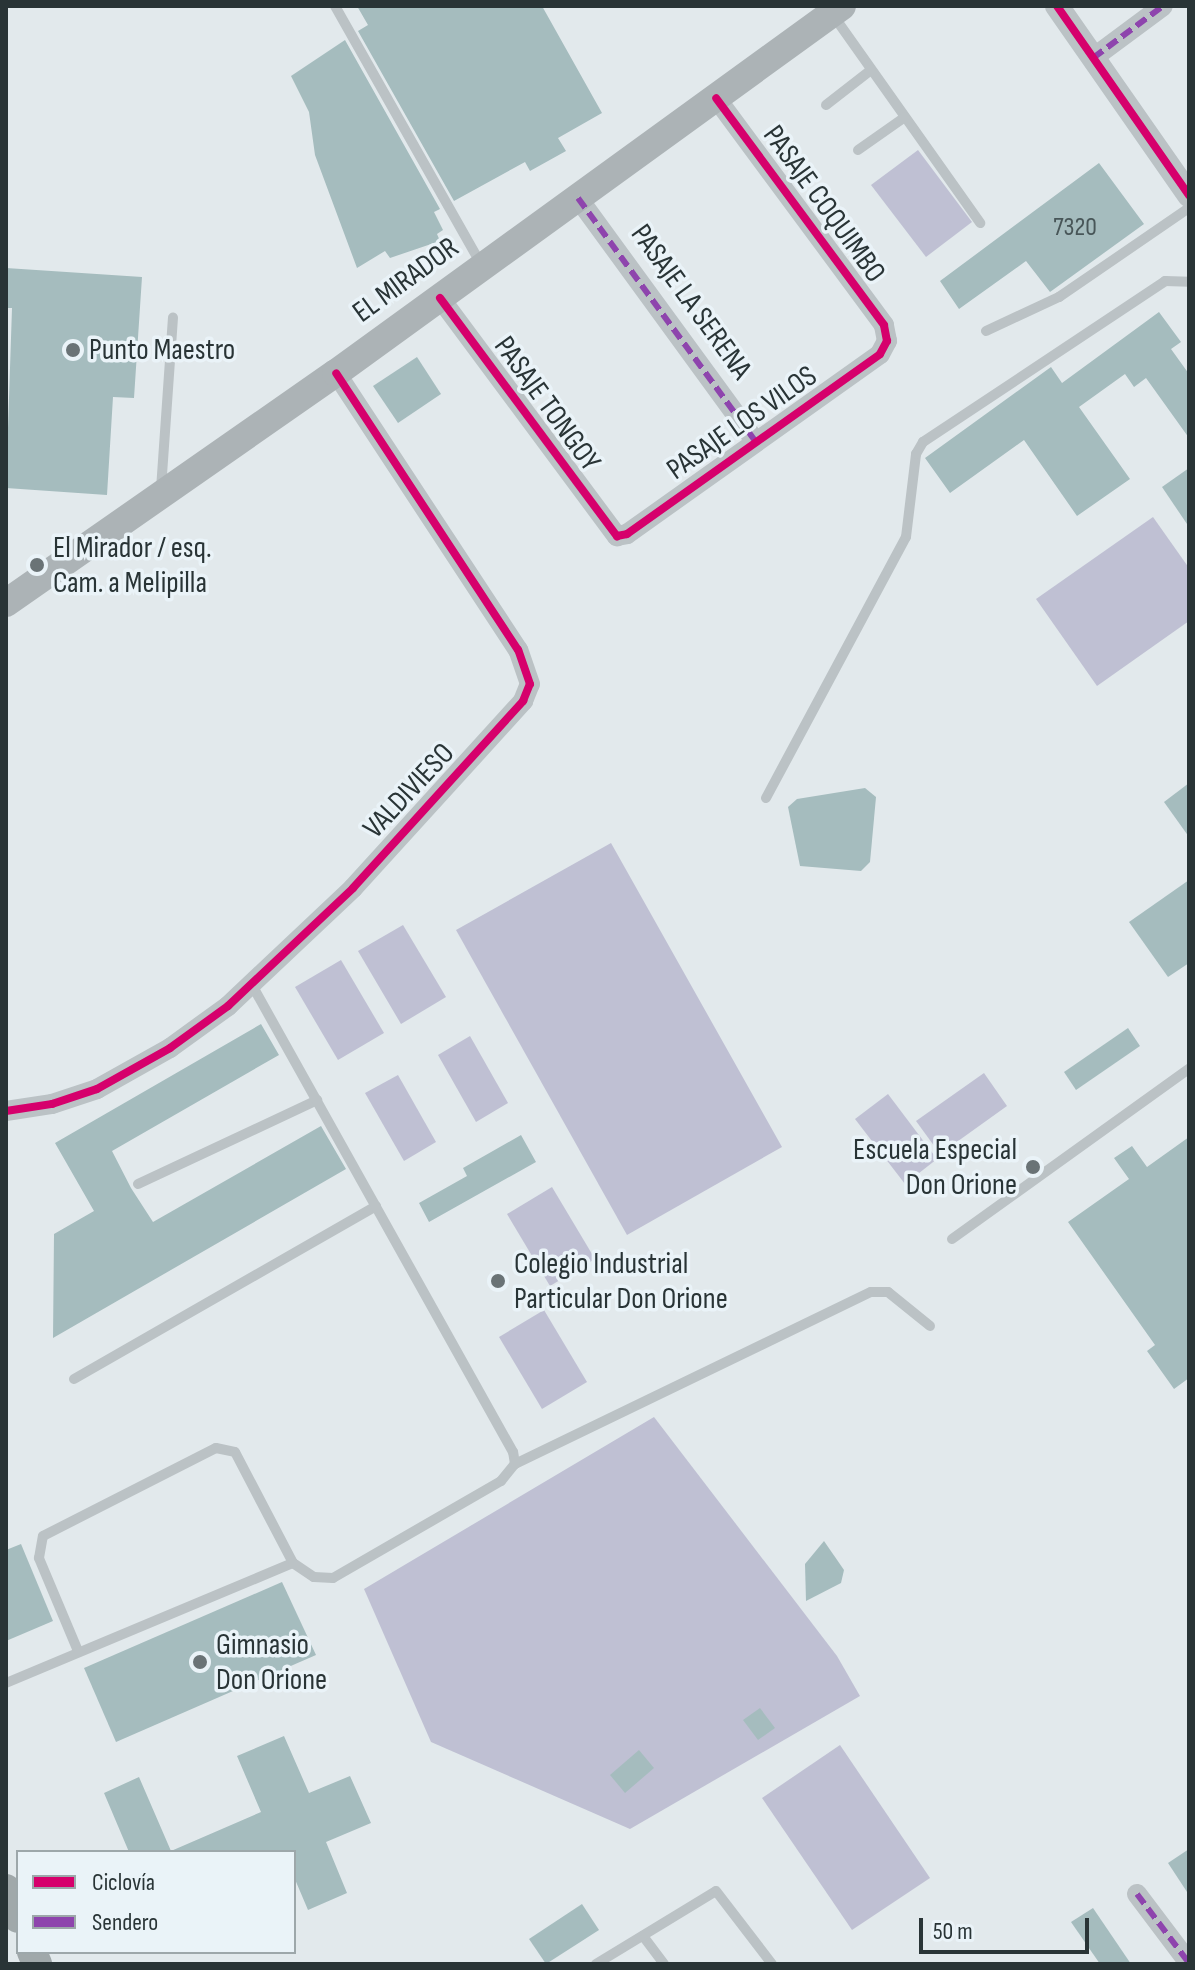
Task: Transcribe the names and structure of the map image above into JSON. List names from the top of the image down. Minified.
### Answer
{"streets":{"main road":["EL MIRADOR"],"street":["PASAJE COQUIMBO","PASAJE LA SERENA","PASAJE TONGOY","PASAJE LOS VILOS","VALDIVIESO"]},"crossings":[["PASAJE COQUIMBO","EL MIRADOR"],["PASAJE COQUIMBO","PASAJE LOS VILOS"],["EL MIRADOR","PASAJE LA SERENA"],["EL MIRADOR","PASAJE TONGOY"],["EL MIRADOR","VALDIVIESO"],["PASAJE LA SERENA","PASAJE LOS VILOS"],["PASAJE TONGOY","PASAJE LOS VILOS"]],"places":["Punto Maestro","El Mirador / esq. Cam. a Melipilla","Escuela Especial Don Orione","Colegio Industrial Particular Don Orione","Gimnasio Don Orione"],"house_numbers":["7320"],"legend":["Ciclovía","Sendero"],"scale_bar":"50 m"}
